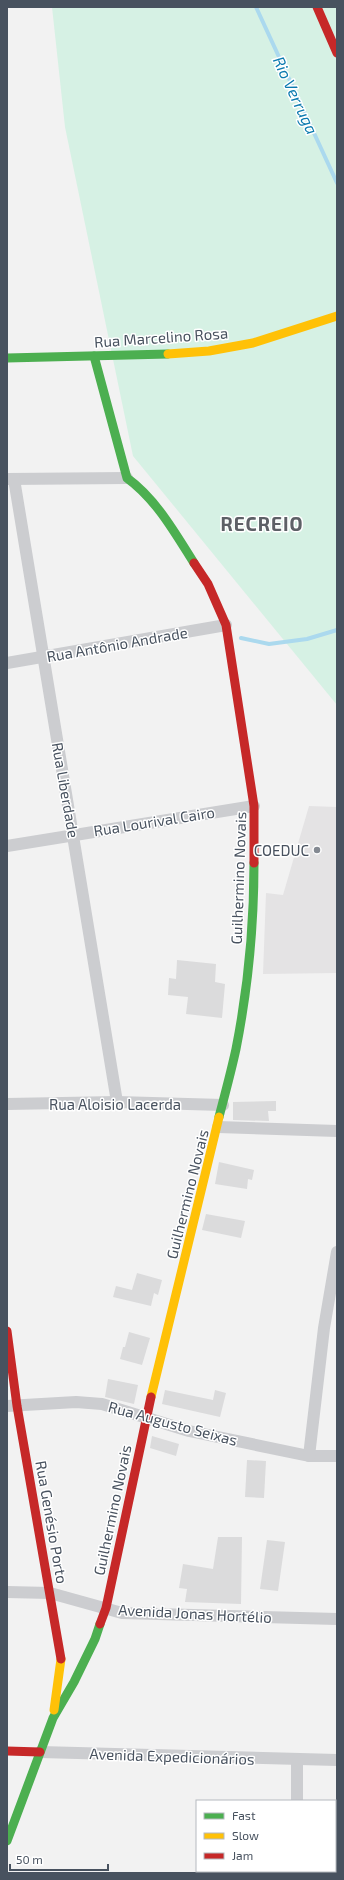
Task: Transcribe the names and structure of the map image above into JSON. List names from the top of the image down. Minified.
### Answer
{"streets":{"street":["Rua Marcelino Rosa","Rua Antônio Andrade","Rua Liberdade","Rua Lourival Cairo","Guilhermino Novais","Rua Aloisio Lacerda","Rua Augusto Seixas","Rua Genésio Porto","Avenida Jonas Hortélio","Avenida Expedicionários"]},"crossings":[["Rua Antônio Andrade","Rua Liberdade"],["Rua Antônio Andrade","Guilhermino Novais"],["Rua Liberdade","Rua Lourival Cairo"],["Rua Liberdade","Rua Aloisio Lacerda"],["Rua Lourival Cairo","Guilhermino Novais"],["Guilhermino Novais","Rua Aloisio Lacerda"],["Guilhermino Novais","Rua Augusto Seixas"],["Guilhermino Novais","Rua Genésio Porto"],["Guilhermino Novais","Avenida Jonas Hortélio"],["Guilhermino Novais","Avenida Expedicionários"],["Rua Augusto Seixas","Rua Genésio Porto"],["Rua Genésio Porto","Avenida Jonas Hortélio"]],"districts":["RECREIO"],"water":["Rio Verruga"],"places":["COEDUC"],"legend":["Fast","Slow","Jam"],"scale_bar":"50 m"}
